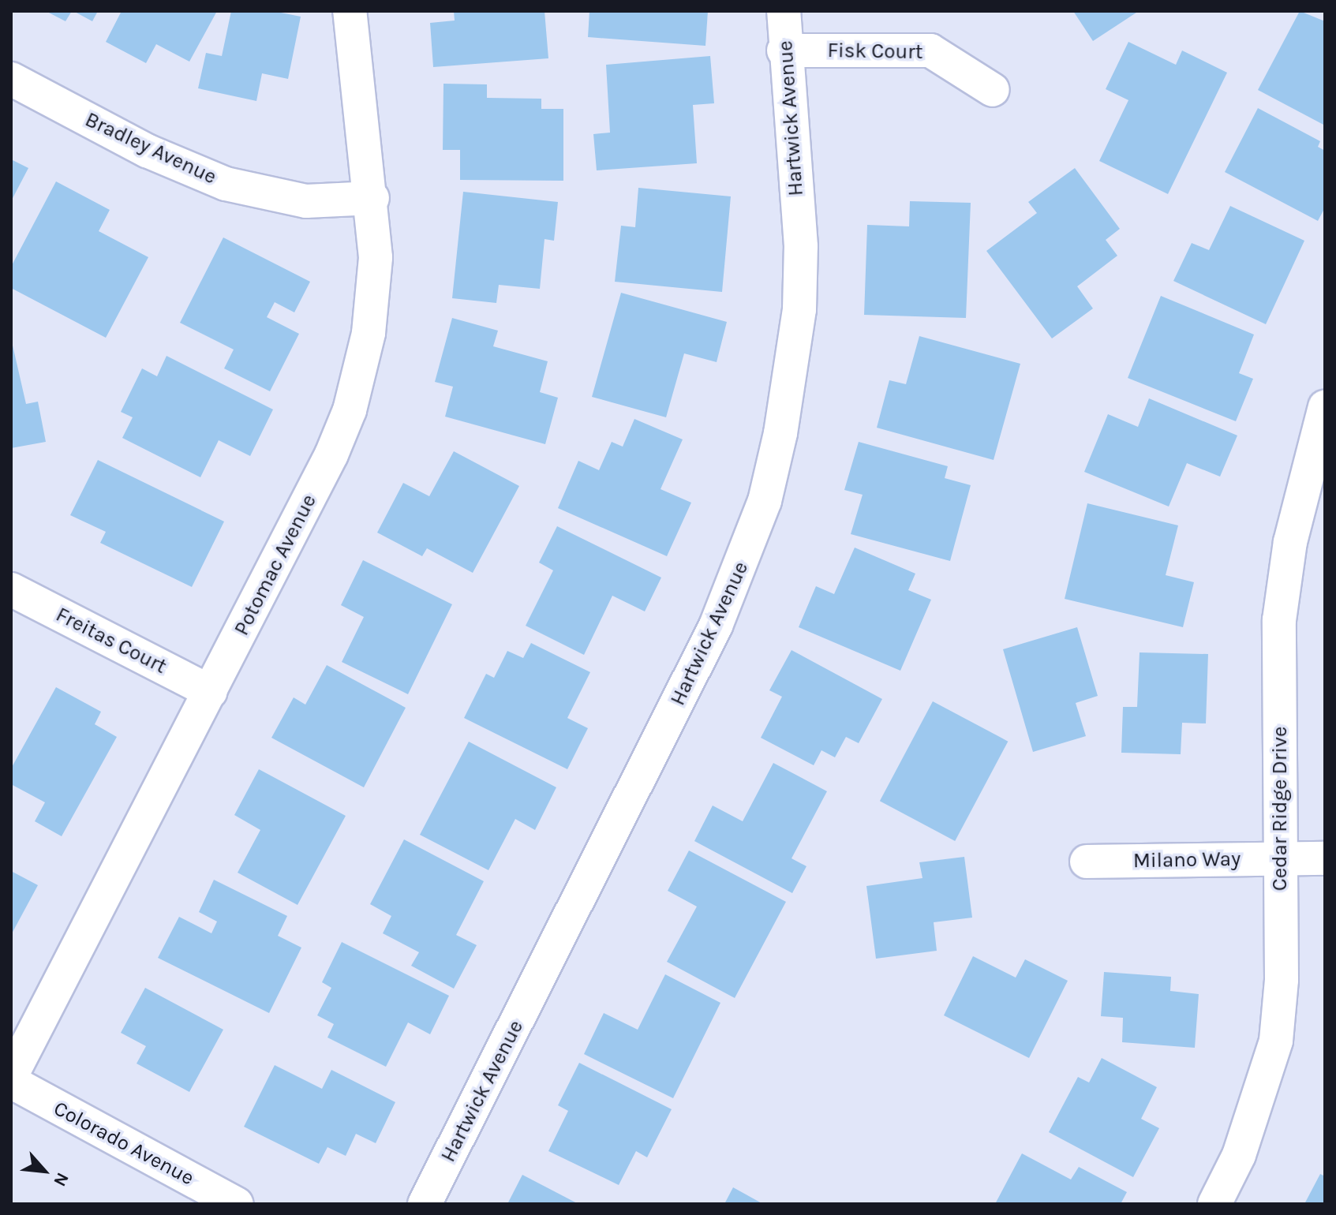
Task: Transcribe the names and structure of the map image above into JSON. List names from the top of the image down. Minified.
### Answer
{"streets":{"street":["Fisk Court","Hartwick Avenue","Bradley Avenue","Potomac Avenue","Freitas Court","Cedar Ridge Drive","Milano Way","Colorado Avenue"]},"crossings":[["Fisk Court","Hartwick Avenue"],["Bradley Avenue","Potomac Avenue"],["Potomac Avenue","Freitas Court"],["Cedar Ridge Drive","Milano Way"]],"north":"bottom right"}
